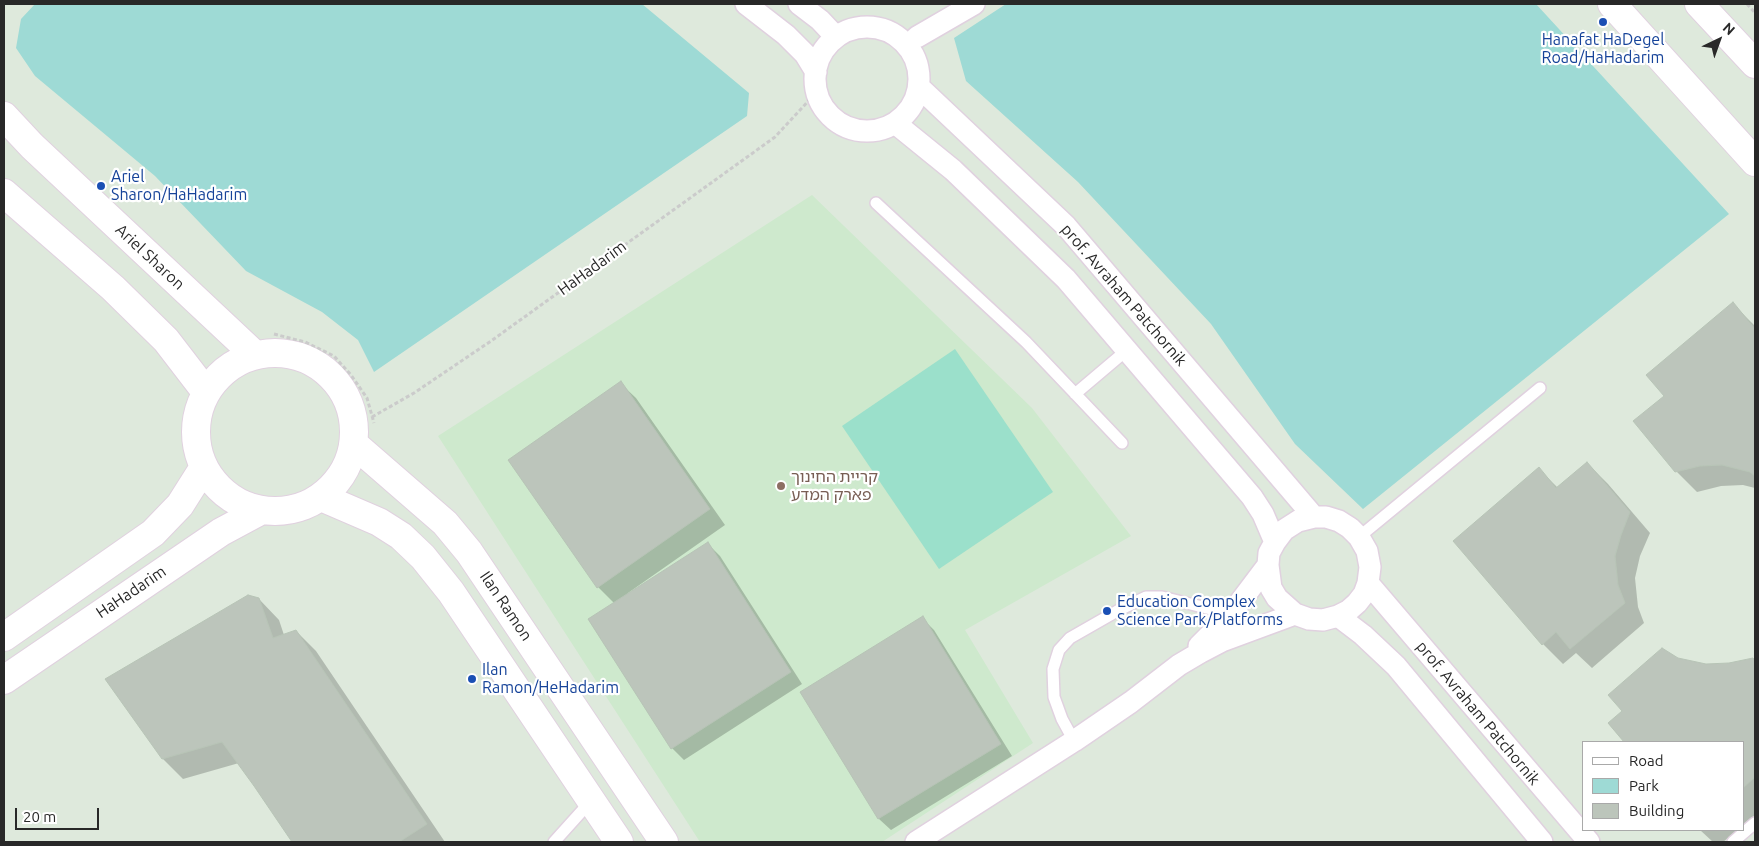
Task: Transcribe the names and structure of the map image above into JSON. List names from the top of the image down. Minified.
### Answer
{"streets":{"street":["Ariel Sharon","HaHadarim","prof. Avraham Patchornik","Ilan Ramon"]},"crossings":[["Ariel Sharon","HaHadarim"],["Ariel Sharon","Ilan Ramon"],["HaHadarim","prof. Avraham Patchornik"],["HaHadarim","Ilan Ramon"]],"places":["Hanafat HaDegel Road/HaHadarim","Ariel Sharon/HaHadarim","קריית החינוך פארק המדע","Education Complex Science Park/Platforms","Ilan Ramon/HeHadarim"],"legend":["Road","Park","Building"],"scale_bar":"20 m","north":"top right"}
